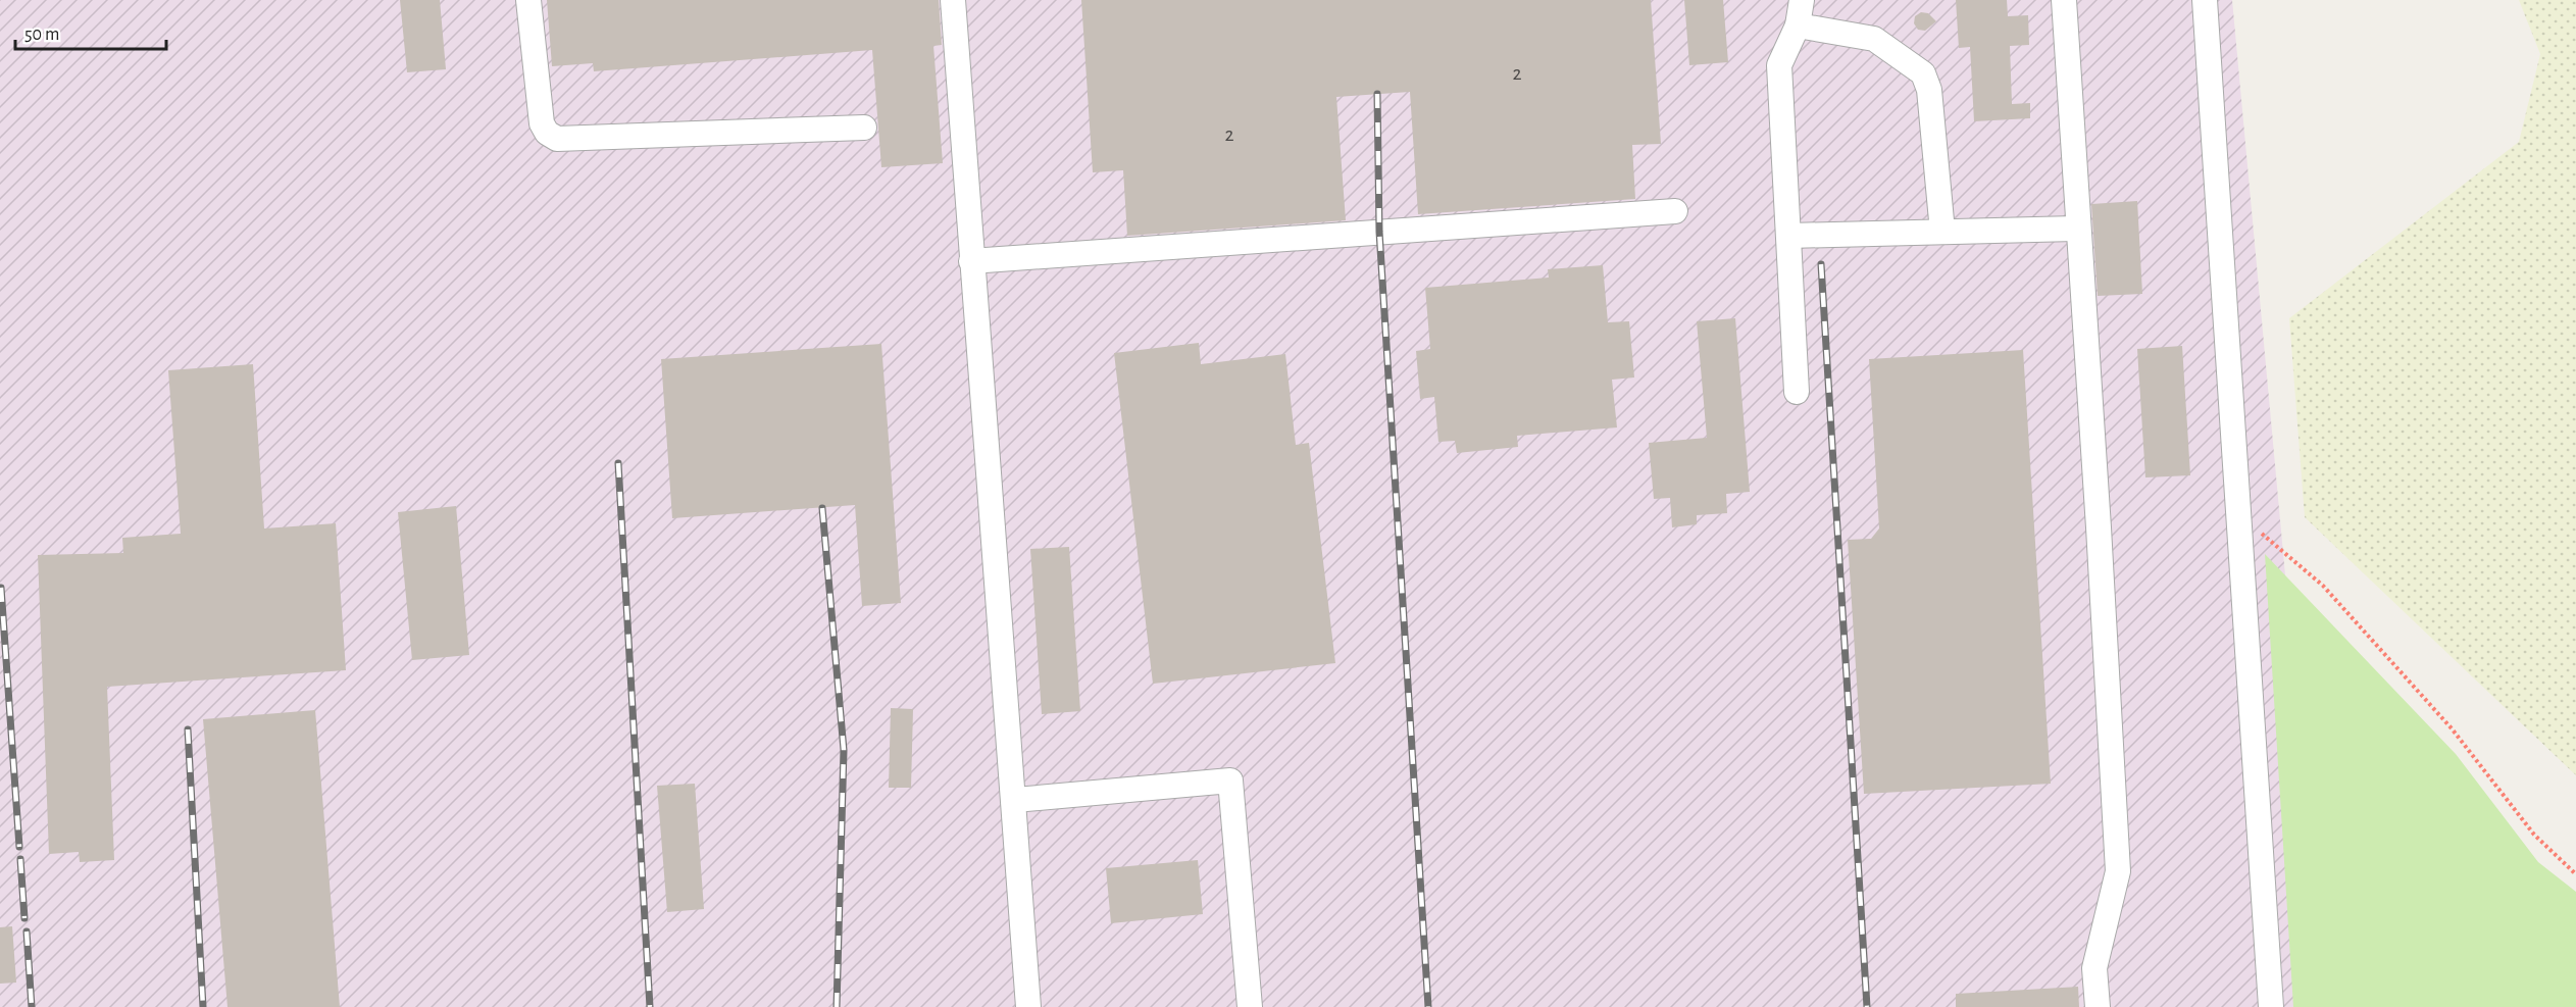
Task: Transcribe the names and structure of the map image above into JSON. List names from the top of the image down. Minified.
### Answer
{"house_numbers":["2","2"],"scale_bar":"50 m"}
